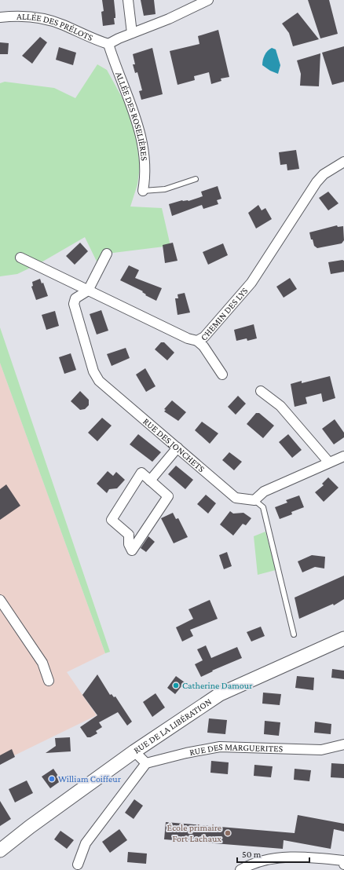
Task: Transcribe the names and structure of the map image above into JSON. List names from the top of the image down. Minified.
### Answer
{"streets":{"street":["ALLÉE DES PRÉLOTS","ALLÉE DES ROSELIÈRES","CHEMIN DES LYS","RUE DES JONCHETS","RUE DE LA LIBÉRATION","RUE DES MARGUERITES"]},"crossings":[["ALLÉE DES PRÉLOTS","ALLÉE DES ROSELIÈRES"],["CHEMIN DES LYS","RUE DES JONCHETS"]],"places":["Catherine Damour","William Coiffeur","École primaire Fort Lachaux"],"scale_bar":"50 m"}
